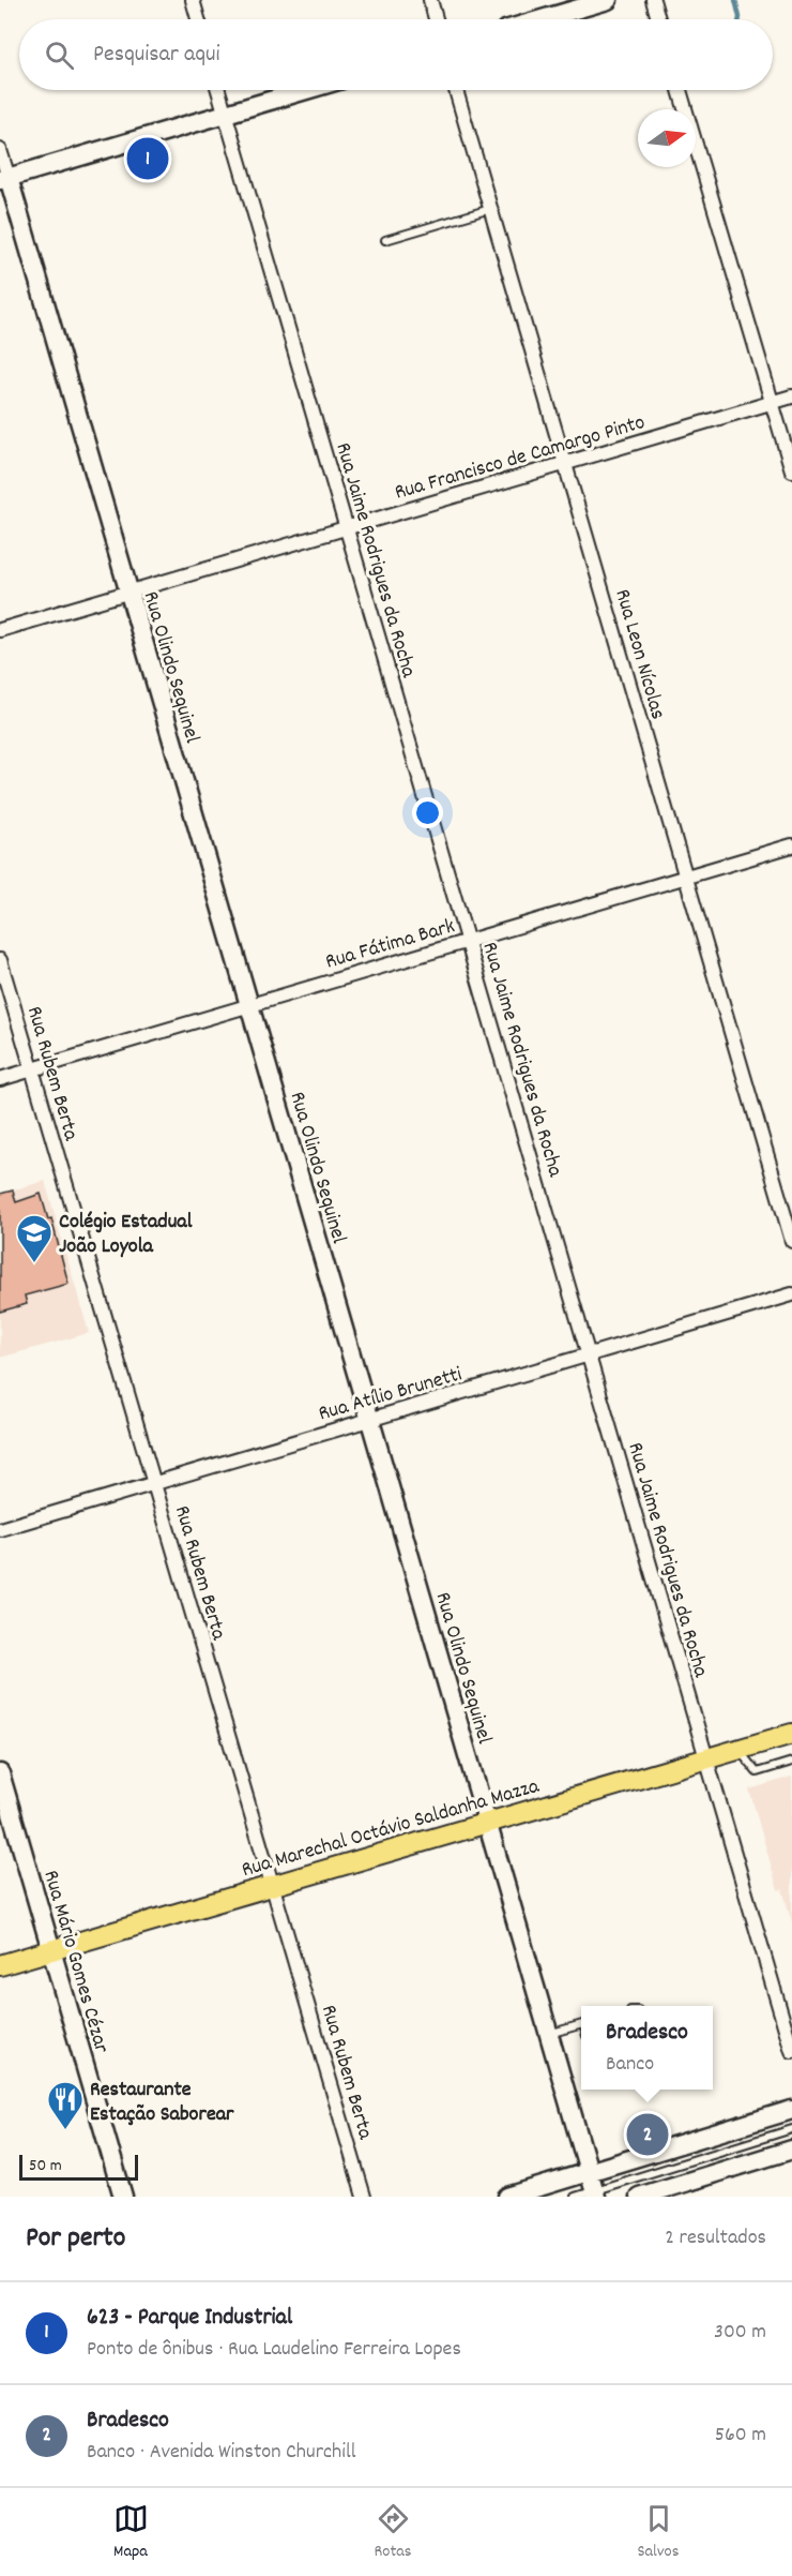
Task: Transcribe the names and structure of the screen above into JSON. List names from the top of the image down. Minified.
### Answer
{"streets":{"main road":["Rua Marechal Octávio Saldanha Mazza"],"street":["Rua Francisco de Camargo Pinto","Rua Jaime Rodrigues da Rocha","Rua Leon Nícolas","Rua Olindo Sequinel","Rua Fátima Bark","Rua Rubem Berta","Rua Atílio Brunetti","Rua Mário Gomes Cézar"]},"crossings":[["Rua Francisco de Camargo Pinto","Rua Jaime Rodrigues da Rocha"],["Rua Francisco de Camargo Pinto","Rua Leon Nícolas"],["Rua Francisco de Camargo Pinto","Rua Olindo Sequinel"],["Rua Jaime Rodrigues da Rocha","Rua Fátima Bark"],["Rua Jaime Rodrigues da Rocha","Rua Atílio Brunetti"],["Rua Jaime Rodrigues da Rocha","Rua Marechal Octávio Saldanha Mazza"],["Rua Leon Nícolas","Rua Fátima Bark"],["Rua Olindo Sequinel","Rua Fátima Bark"],["Rua Olindo Sequinel","Rua Atílio Brunetti"],["Rua Olindo Sequinel","Rua Marechal Octávio Saldanha Mazza"],["Rua Fátima Bark","Rua Rubem Berta"],["Rua Rubem Berta","Rua Atílio Brunetti"],["Rua Rubem Berta","Rua Marechal Octávio Saldanha Mazza"],["Rua Marechal Octávio Saldanha Mazza","Rua Mário Gomes Cézar"]],"places":{"school or university":["Colégio Estadual João Loyola"],"restaurant":["Restaurante Estação Saborear"]},"scale_bar":"50 m","north":"right","page":{"search":"Pesquisar aqui","pins":["1","2"],"popup":["Bradesco","Banco"],"scale":"50 m","heading":["Por perto","2 resultados"],"list":[{"mark":"1","name":"623 - Parque Industrial","note":"Ponto de ônibus · Rua Laudelino Ferreira Lopes","value":"300 m"},{"mark":"2","name":"Bradesco","note":"Banco · Avenida Winston Churchill","value":"560 m"}],"nav":["Mapa","Rotas","Salvos"]}}
